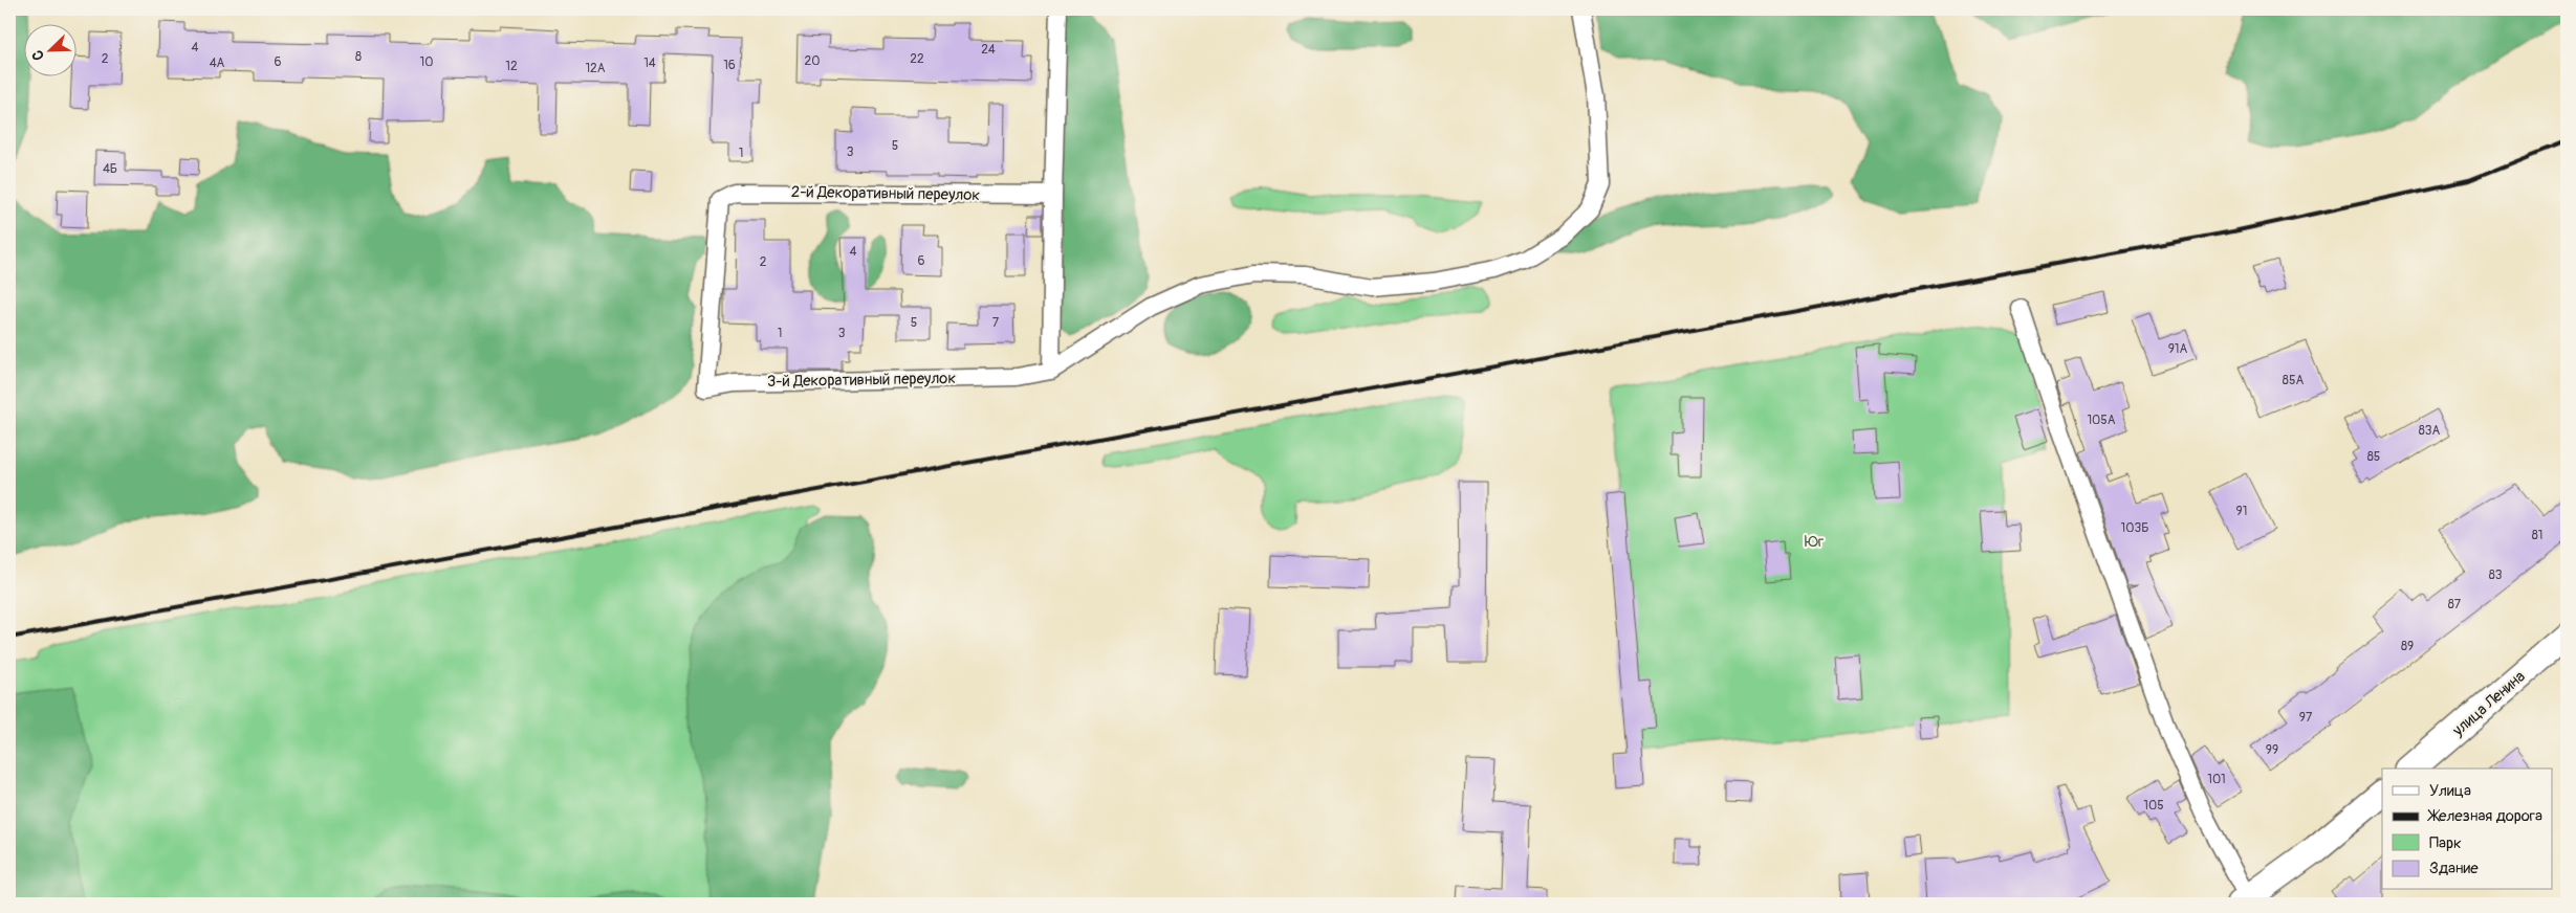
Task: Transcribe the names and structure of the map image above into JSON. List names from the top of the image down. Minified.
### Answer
{"streets":{"main road":["улица Ленина"],"street":["2-й Декоративный переулок","3-й Декоративный переулок"]},"crossings":[["2-й Декоративный переулок","3-й Декоративный переулок"]],"parks":["Юг"],"house_numbers":["4","24","8","2","22","20","6","10","4А","14","16","12","12А","5","3","1","4Б","4","6","2","5","7","1","3","91А","85А","105А","83А","85","91","103Б","81","83","87","89","97","99","101","105"],"legend":["Улица","Железная дорога","Парк","Здание"],"north":"bottom left"}
